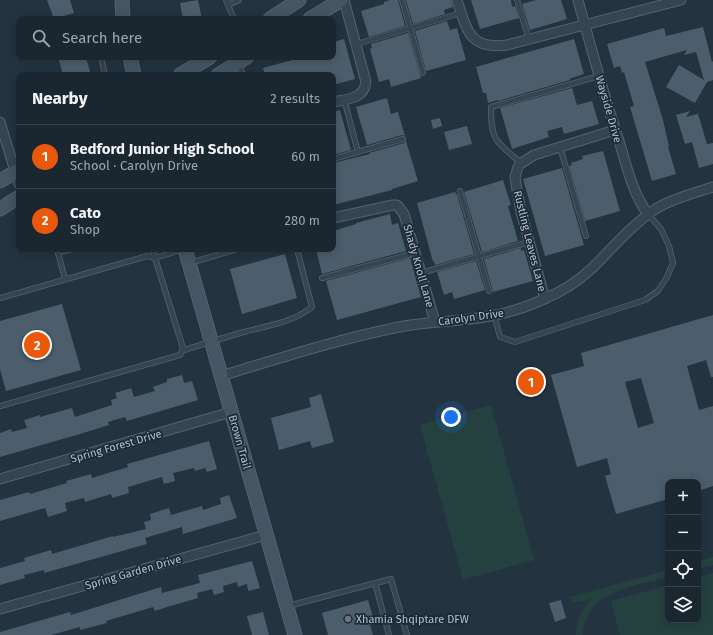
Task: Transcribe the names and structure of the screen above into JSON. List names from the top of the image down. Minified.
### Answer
{"streets":{"street":["Wayside Drive","Rustling Leaves Lane","Shady Knoll Lane","Carolyn Drive","Brown Trail","Spring Forest Drive","Spring Garden Drive"]},"crossings":[["Wayside Drive","Carolyn Drive"],["Rustling Leaves Lane","Carolyn Drive"],["Shady Knoll Lane","Carolyn Drive"],["Carolyn Drive","Brown Trail"],["Brown Trail","Spring Forest Drive"],["Brown Trail","Spring Garden Drive"]],"places":["Xhamia Shqiptare DFW"],"page":{"search":"Search here","heading":["Nearby","2 results"],"list":[{"mark":"1","name":"Bedford Junior High School","note":"School · Carolyn Drive","value":"60 m"},{"mark":"2","name":"Cato","note":"Shop","value":"280 m"}],"pins":["2","1"],"map_buttons":["+","−"]}}
